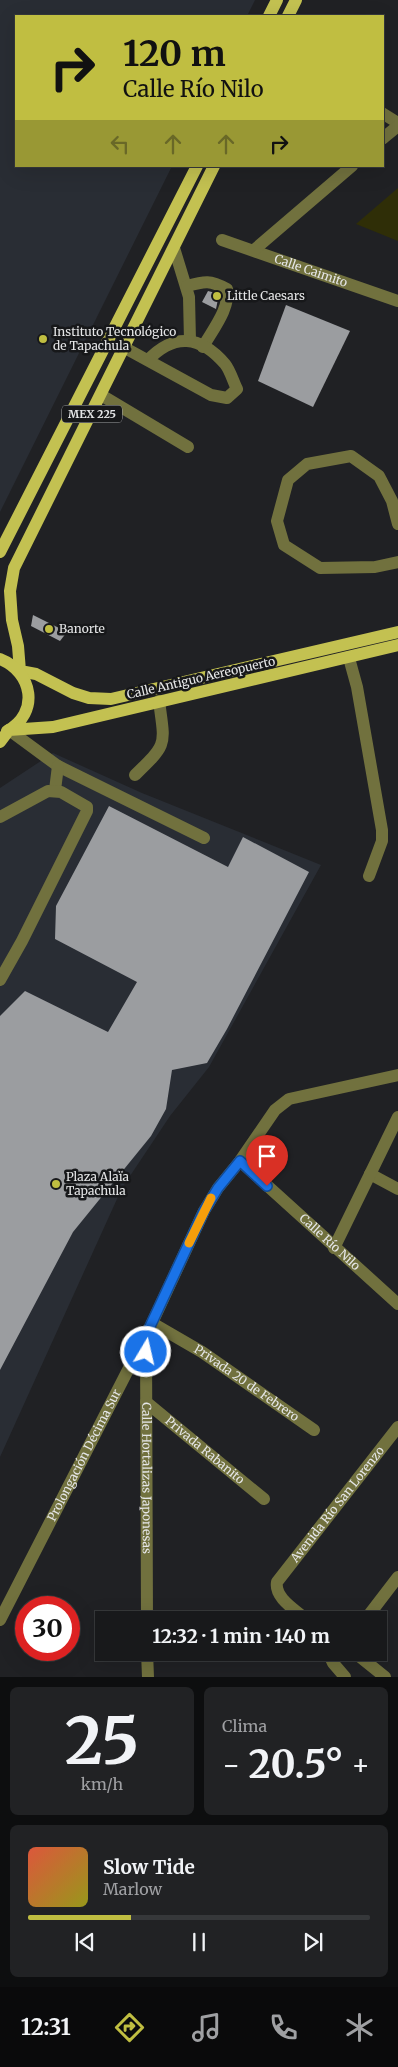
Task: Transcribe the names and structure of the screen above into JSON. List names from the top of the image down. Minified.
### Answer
{"streets":{"main road":["MEX 225","Calle Antiguo Aereopuerto"],"street":["Calle Caimito","Calle Río Nilo","Privada 20 de Febrero","Privada Rabanito","Prolongación Décima Sur","Calle Hortalizas Japonesas","Avenida Río San Lorenzo"]},"crossings":[["MEX 225","Calle Antiguo Aereopuerto"],["Calle Río Nilo","Prolongación Décima Sur"],["Privada 20 de Febrero","Prolongación Décima Sur"],["Privada Rabanito","Calle Hortalizas Japonesas"],["Prolongación Décima Sur","Calle Hortalizas Japonesas"]],"places":["Little Caesars","Instituto Tecnológico de Tapachula","Banorte","Plaza Alaïa Tapachula"],"page":{"turn":["120 m","Calle Río Nilo"],"limit":"30","trip":"12:32 · 1 min · 140 m","tile":[["25","km/h"],"Clima"],"heat":["−","20.5°","+"],"song":["Slow Tide","Marlow"],"tabs":"12:31"}}
